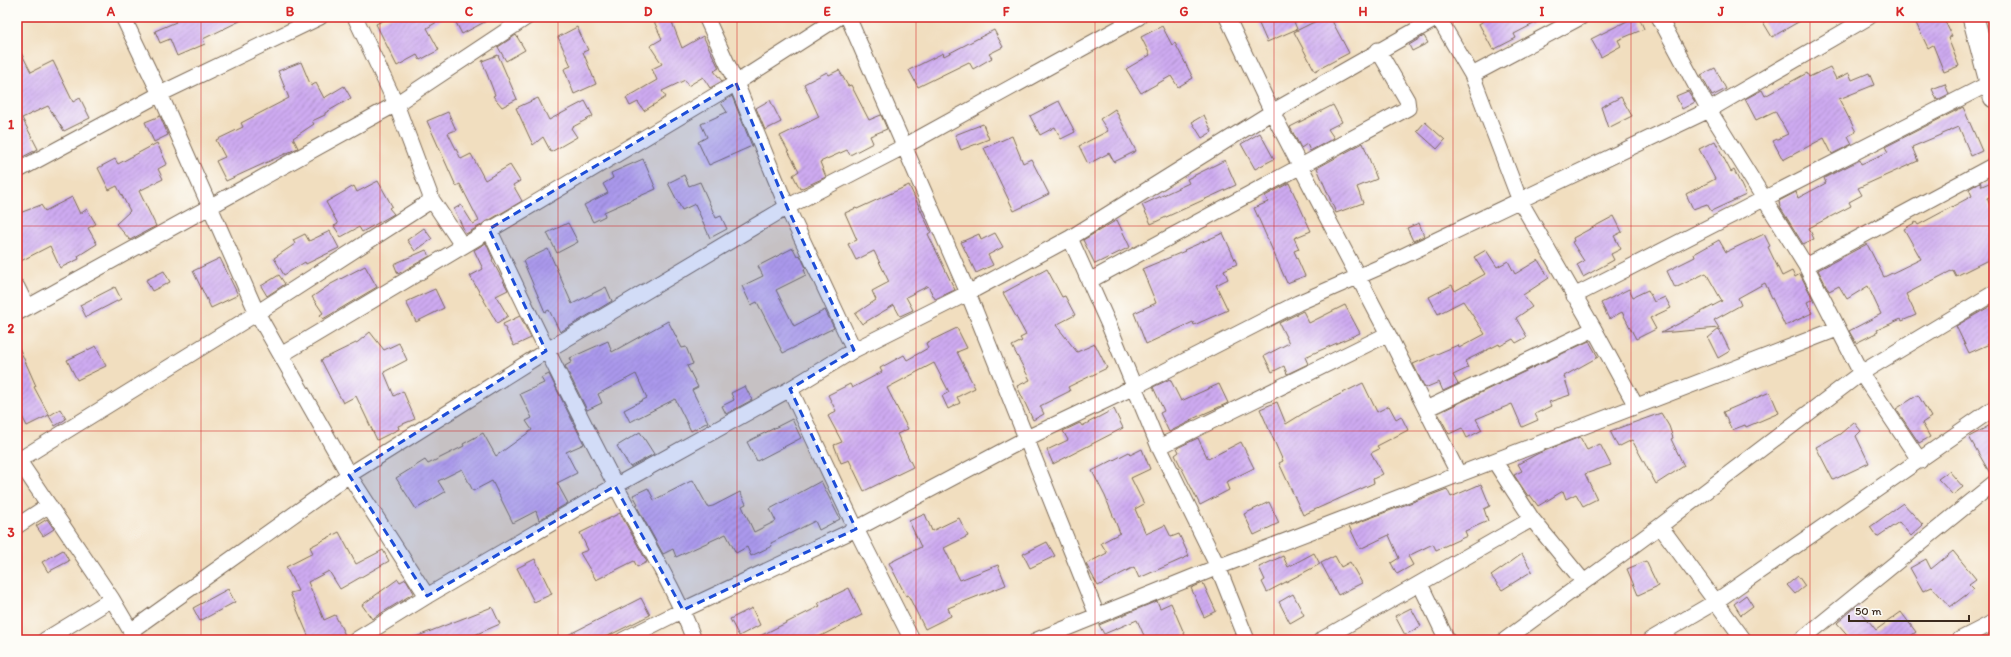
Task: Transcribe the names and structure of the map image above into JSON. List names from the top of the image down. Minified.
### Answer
{"scale_bar":"50 m","grid":{"columns":["A","B","C","D","E","F","G","H","I","J","K"],"rows":["1","2","3"]}}
